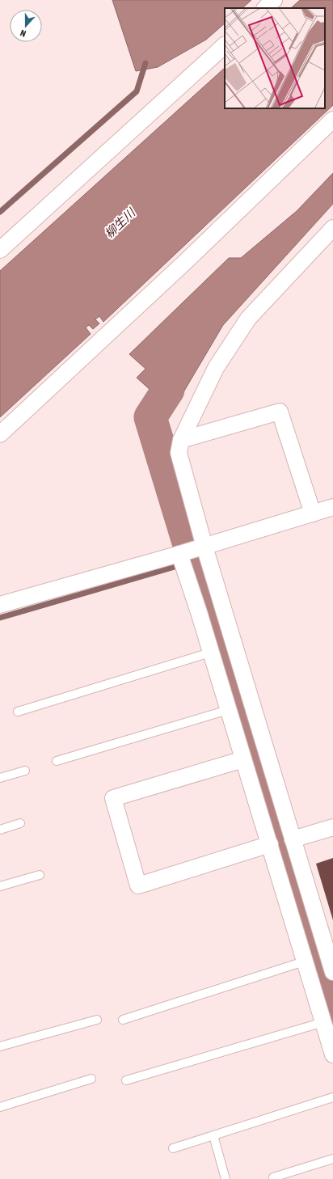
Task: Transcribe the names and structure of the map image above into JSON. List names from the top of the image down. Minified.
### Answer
{"water":["柳生川"],"north":"bottom"}
